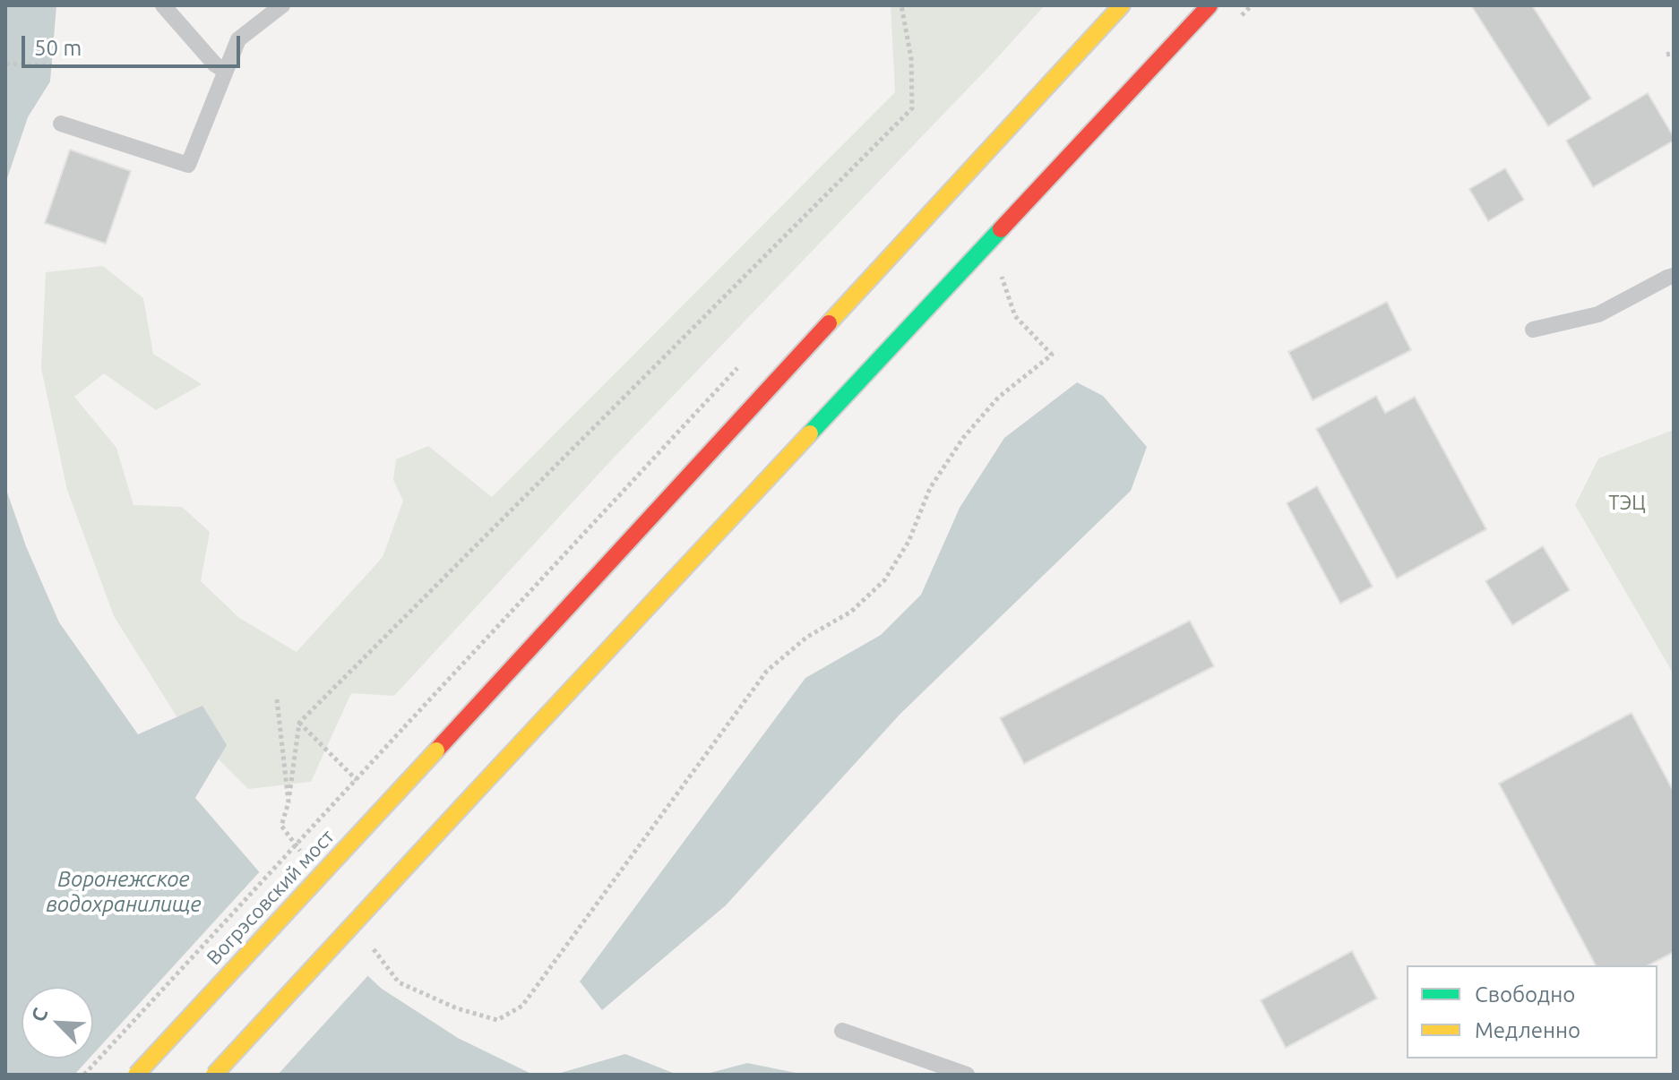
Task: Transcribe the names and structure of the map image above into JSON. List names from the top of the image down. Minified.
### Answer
{"streets":{"highway":["Вогрэсовский мост"]},"water":["Воронежское водохранилище"],"parks":["ТЭЦ"],"legend":["Свободно","Медленно"],"scale_bar":"50 m","north":"top left"}
